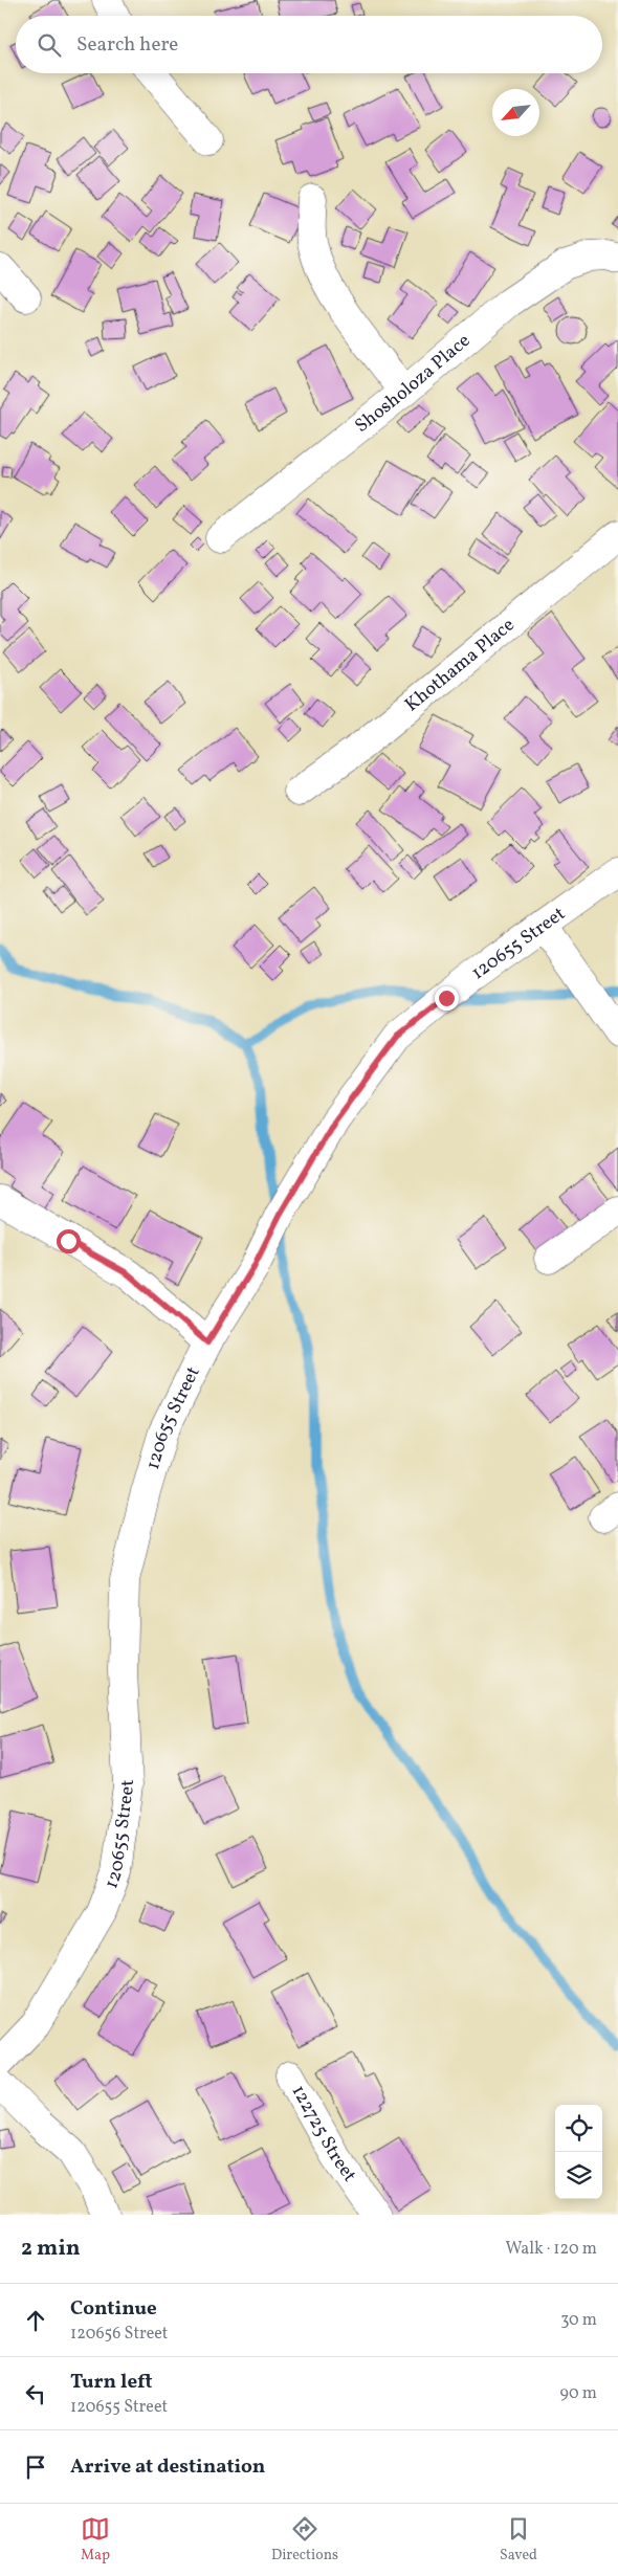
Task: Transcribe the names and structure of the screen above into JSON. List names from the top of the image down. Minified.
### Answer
{"streets":{"street":["Shosholoza Place","Khothama Place","120655 Street","122725 Street"]},"north":"bottom left","page":{"search":"Search here","heading":["2 min","Walk · 120 m"],"list":[["Continue","120656 Street","30 m"],["Turn left","120655 Street","90 m"],"Arrive at destination"],"nav":["Map","Directions","Saved"]}}
